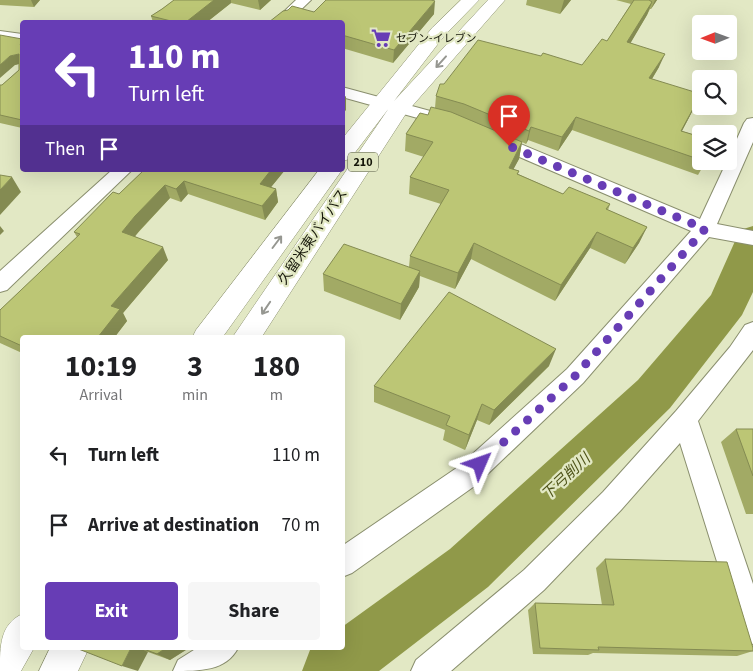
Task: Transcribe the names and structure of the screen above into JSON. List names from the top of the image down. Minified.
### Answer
{"streets":{"highway":["210","久留米東バイパス"]},"water":["下弓削川"],"places":{"supermarket":["セブン-イレブン"]},"north":"left","page":{"turn":["110 m","Turn left"],"then":"Then","eta":["10:19","Arrival","3","min","180","m"],"list":[{"name":"Turn left","value":"110 m"},{"name":"Arrive at destination","value":"70 m"}],"buttons":["Exit","Share"]}}
